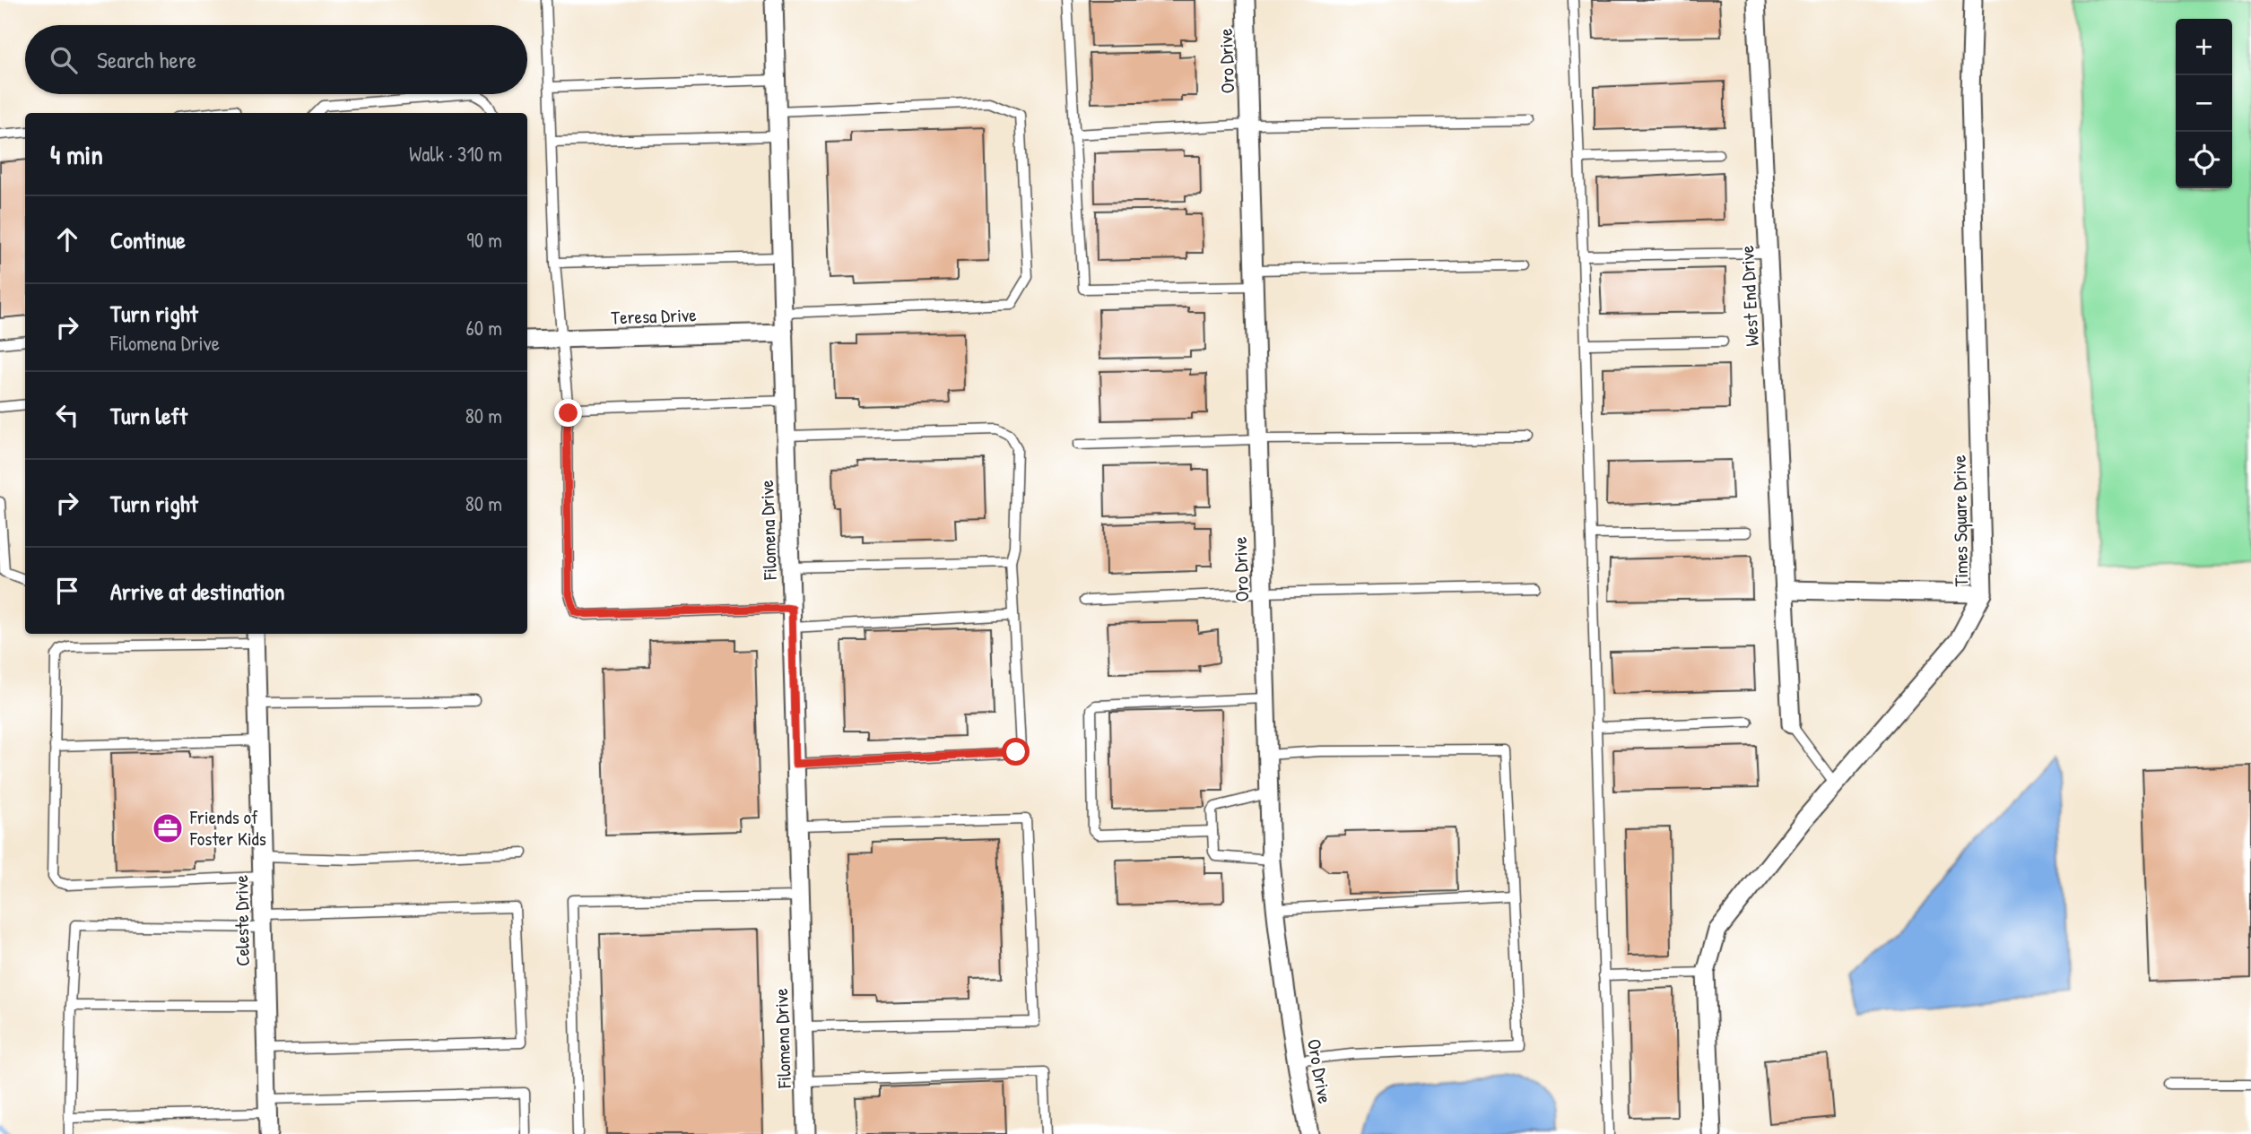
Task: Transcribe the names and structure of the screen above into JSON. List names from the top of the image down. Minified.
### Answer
{"streets":{"street":["Oro Drive","West End Drive","Teresa Drive","Times Square Drive","Filomena Drive","Celeste Drive"]},"crossings":[["Teresa Drive","Filomena Drive"]],"places":{"office":["Friends of Foster Kids"]},"page":{"map_buttons":["+","−"],"search":"Search here","heading":["4 min","Walk · 310 m"],"list":[["Continue","90 m"],["Turn right","Filomena Drive","60 m"],["Turn left","80 m"],["Turn right","80 m"],"Arrive at destination"]}}
